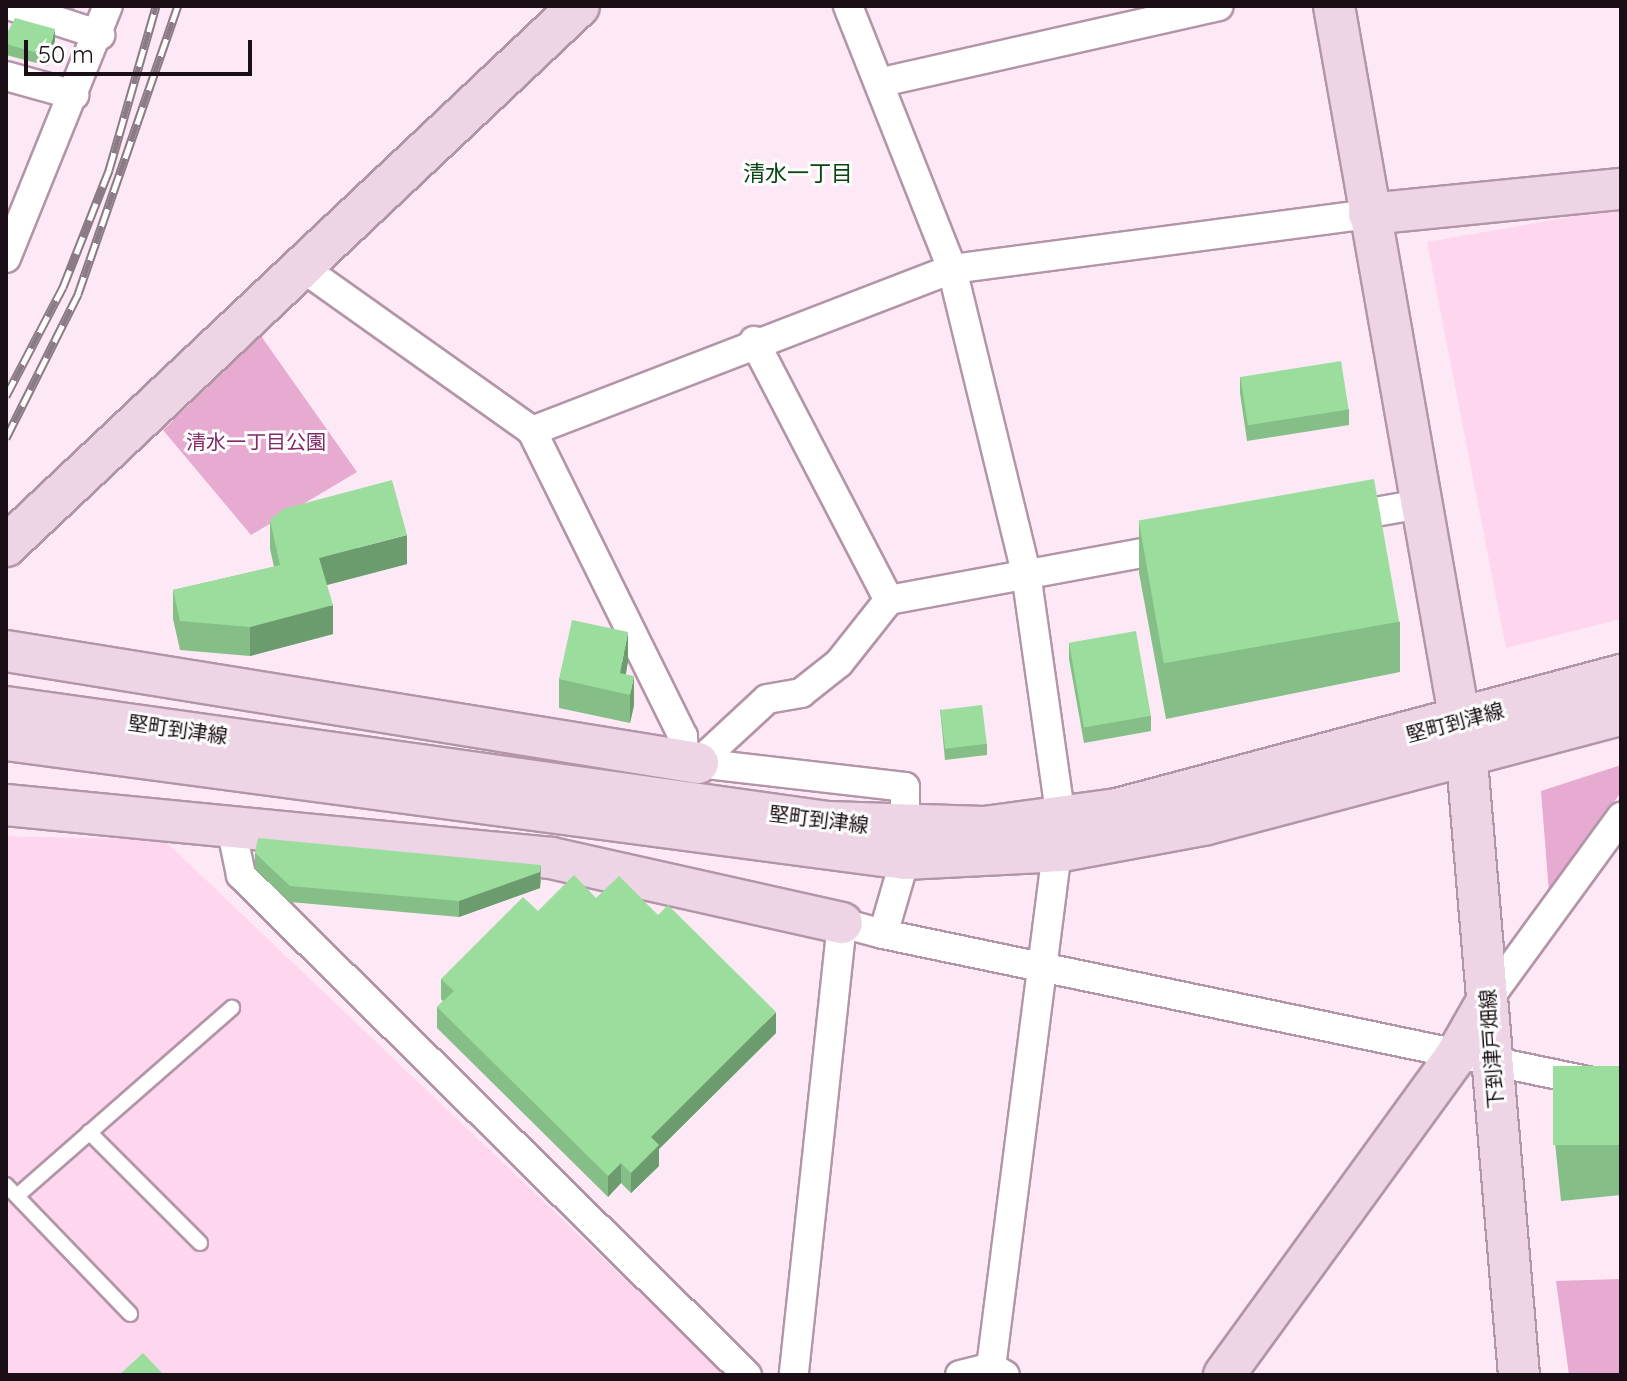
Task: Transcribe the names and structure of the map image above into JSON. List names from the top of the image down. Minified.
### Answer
{"streets":{"street":["堅町到津線","下到津戸畑線"]},"crossings":[["堅町到津線","下到津戸畑線"]],"districts":["清水一丁目"],"parks":["清水一丁目公園"],"scale_bar":"50 m"}
